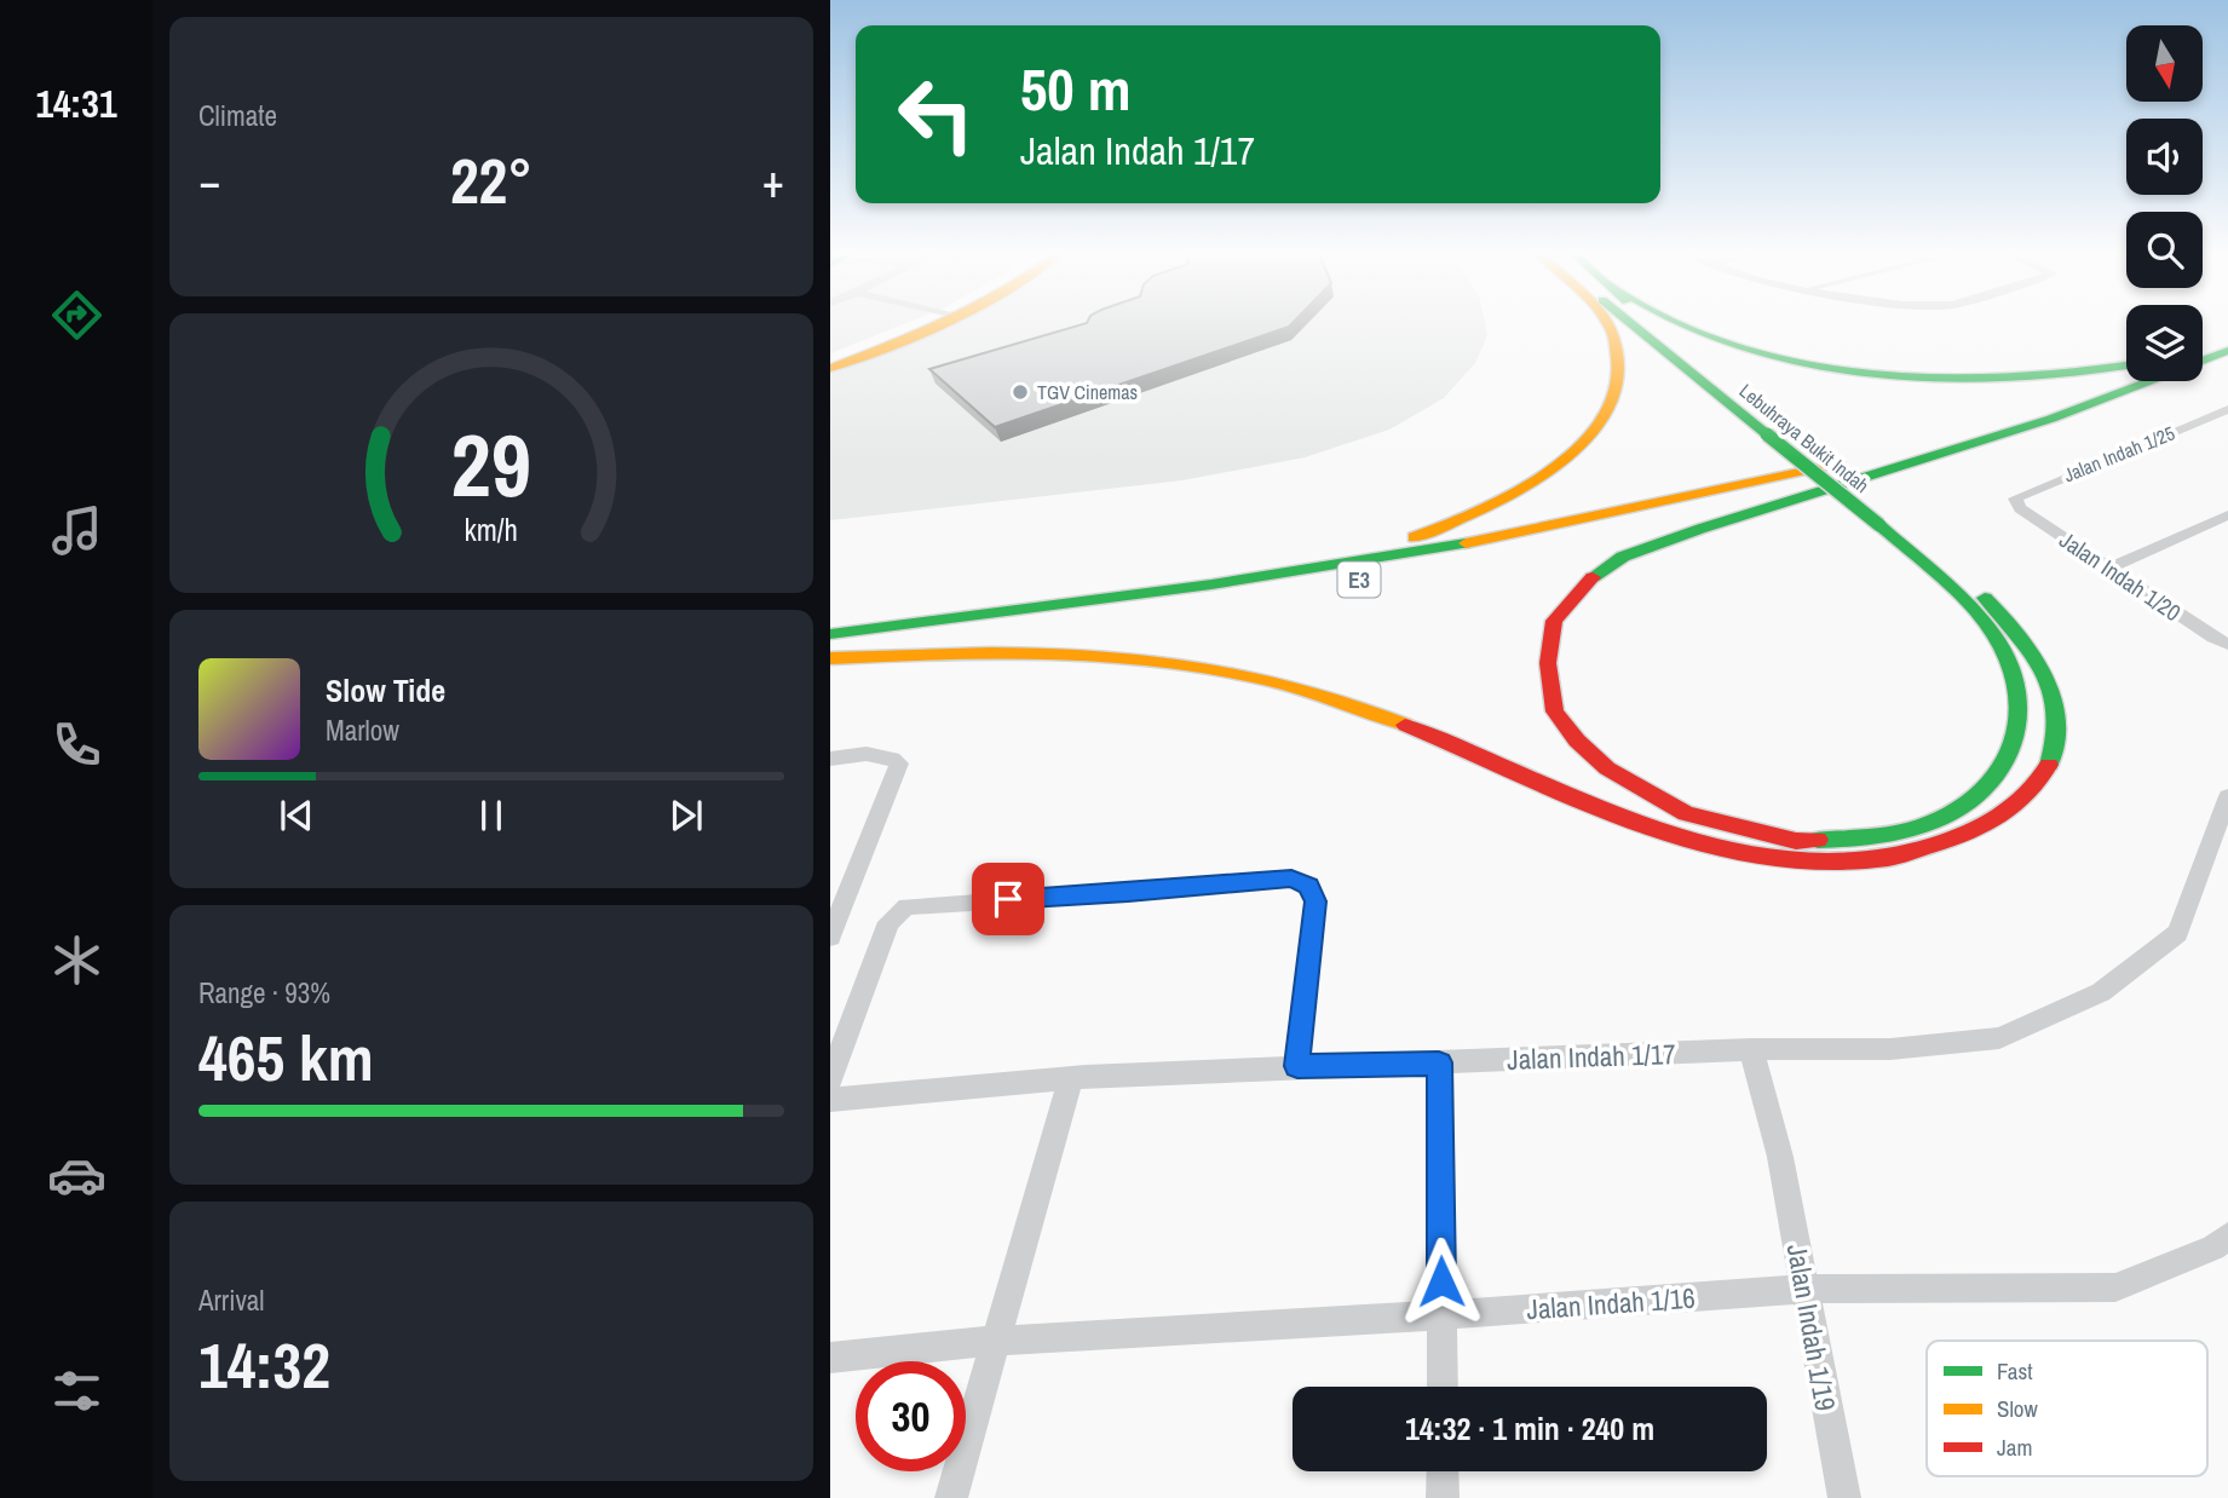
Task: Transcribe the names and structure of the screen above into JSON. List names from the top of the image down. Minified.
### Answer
{"streets":{"main road":["Lebuhraya Bukit Indah","E3"],"street":["Jalan Indah 1/25","Jalan Indah 1/20","Jalan Indah 1/17","Jalan Indah 1/16","Jalan Indah 1/19"]},"crossings":[["Jalan Indah 1/25","Jalan Indah 1/20"],["Jalan Indah 1/17","Jalan Indah 1/19"],["Jalan Indah 1/16","Jalan Indah 1/19"]],"places":["TGV Cinemas"],"legend":["Fast","Slow","Jam"],"north":"bottom","page":{"tabs":"14:31","tile":["Climate",["Range · 93%","465 km"],["Arrival","14:32"]],"turn":["50 m","Jalan Indah 1/17"],"heat":["−","22°","+"],"song":["Slow Tide","Marlow"],"limit":"30","trip":"14:32 · 1 min · 240 m","gauge":["29","km/h"]}}
